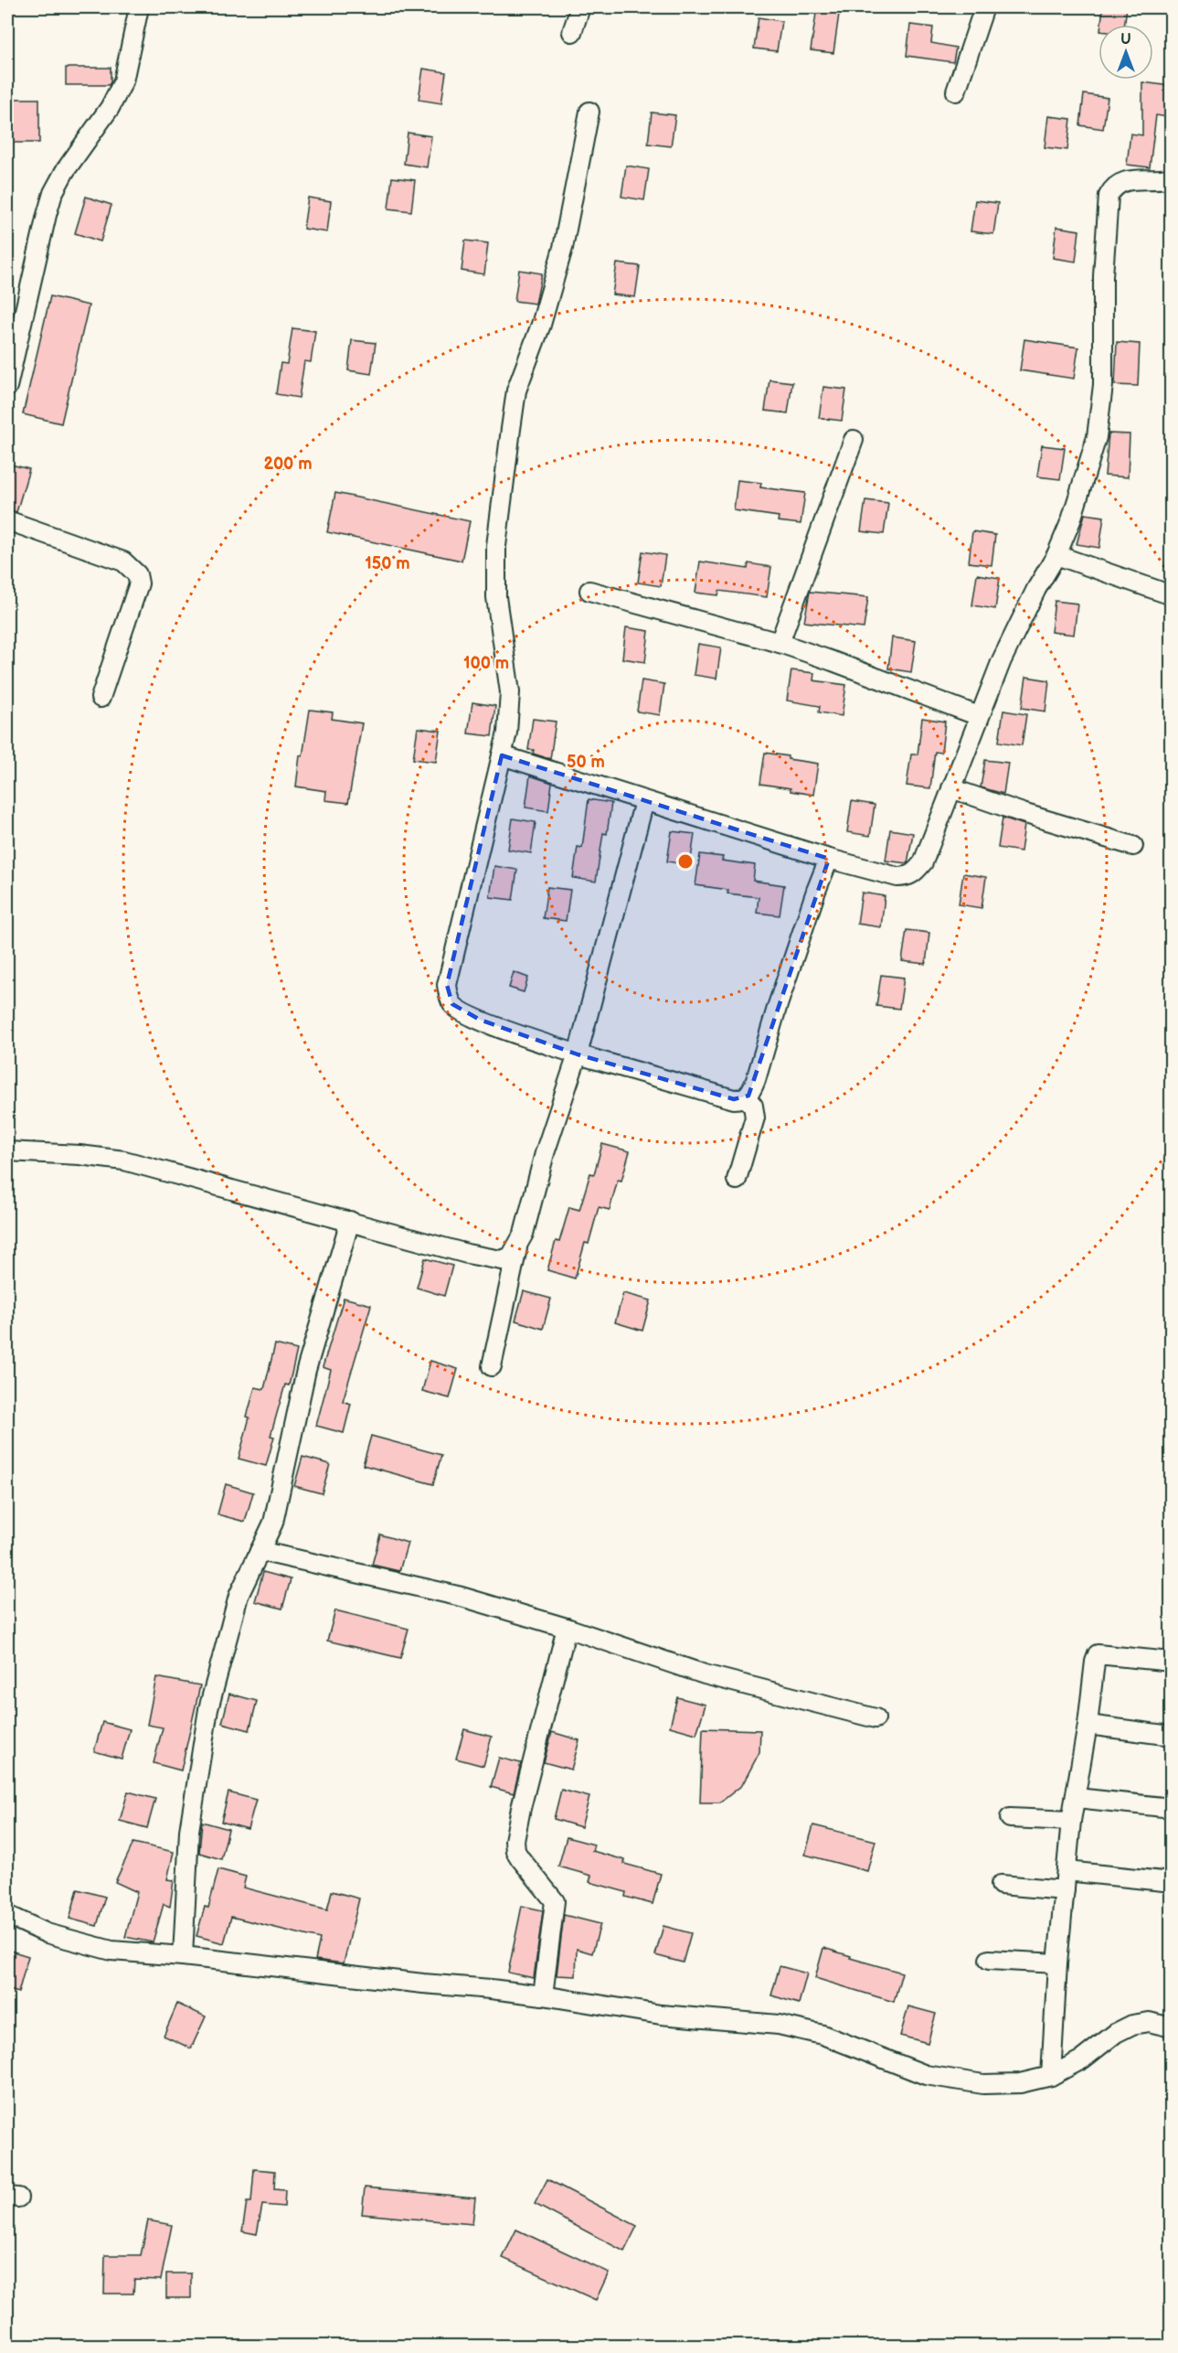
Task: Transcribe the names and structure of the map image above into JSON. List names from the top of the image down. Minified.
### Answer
{"north":"top","rings":["200 m","150 m","100 m","50 m"]}
